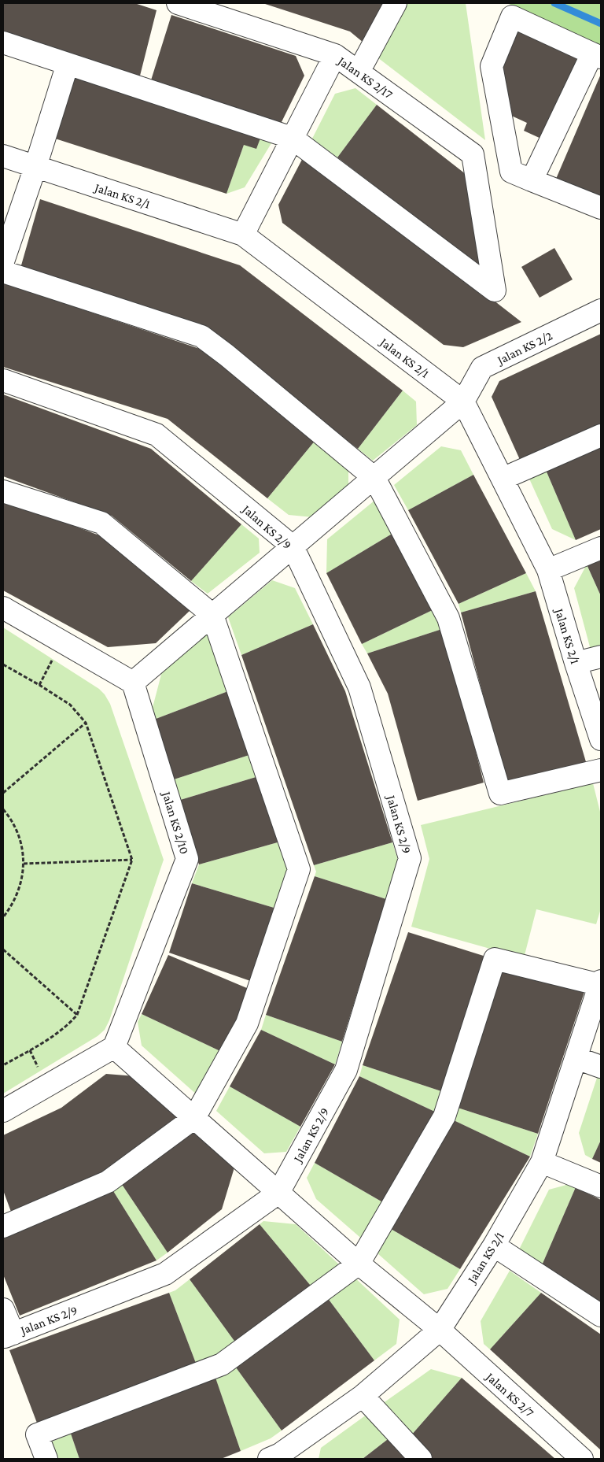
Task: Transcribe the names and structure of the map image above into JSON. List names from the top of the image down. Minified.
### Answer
{"streets":{"street":["Jalan KS 2/17","Jalan KS 2/1","Jalan KS 2/2","Jalan KS 2/9","Jalan KS 2/10","Jalan KS 2/7"]},"crossings":[["Jalan KS 2/1","Jalan KS 2/2"],["Jalan KS 2/1","Jalan KS 2/7"],["Jalan KS 2/9","Jalan KS 2/7"],["Jalan KS 2/10","Jalan KS 2/7"]]}
